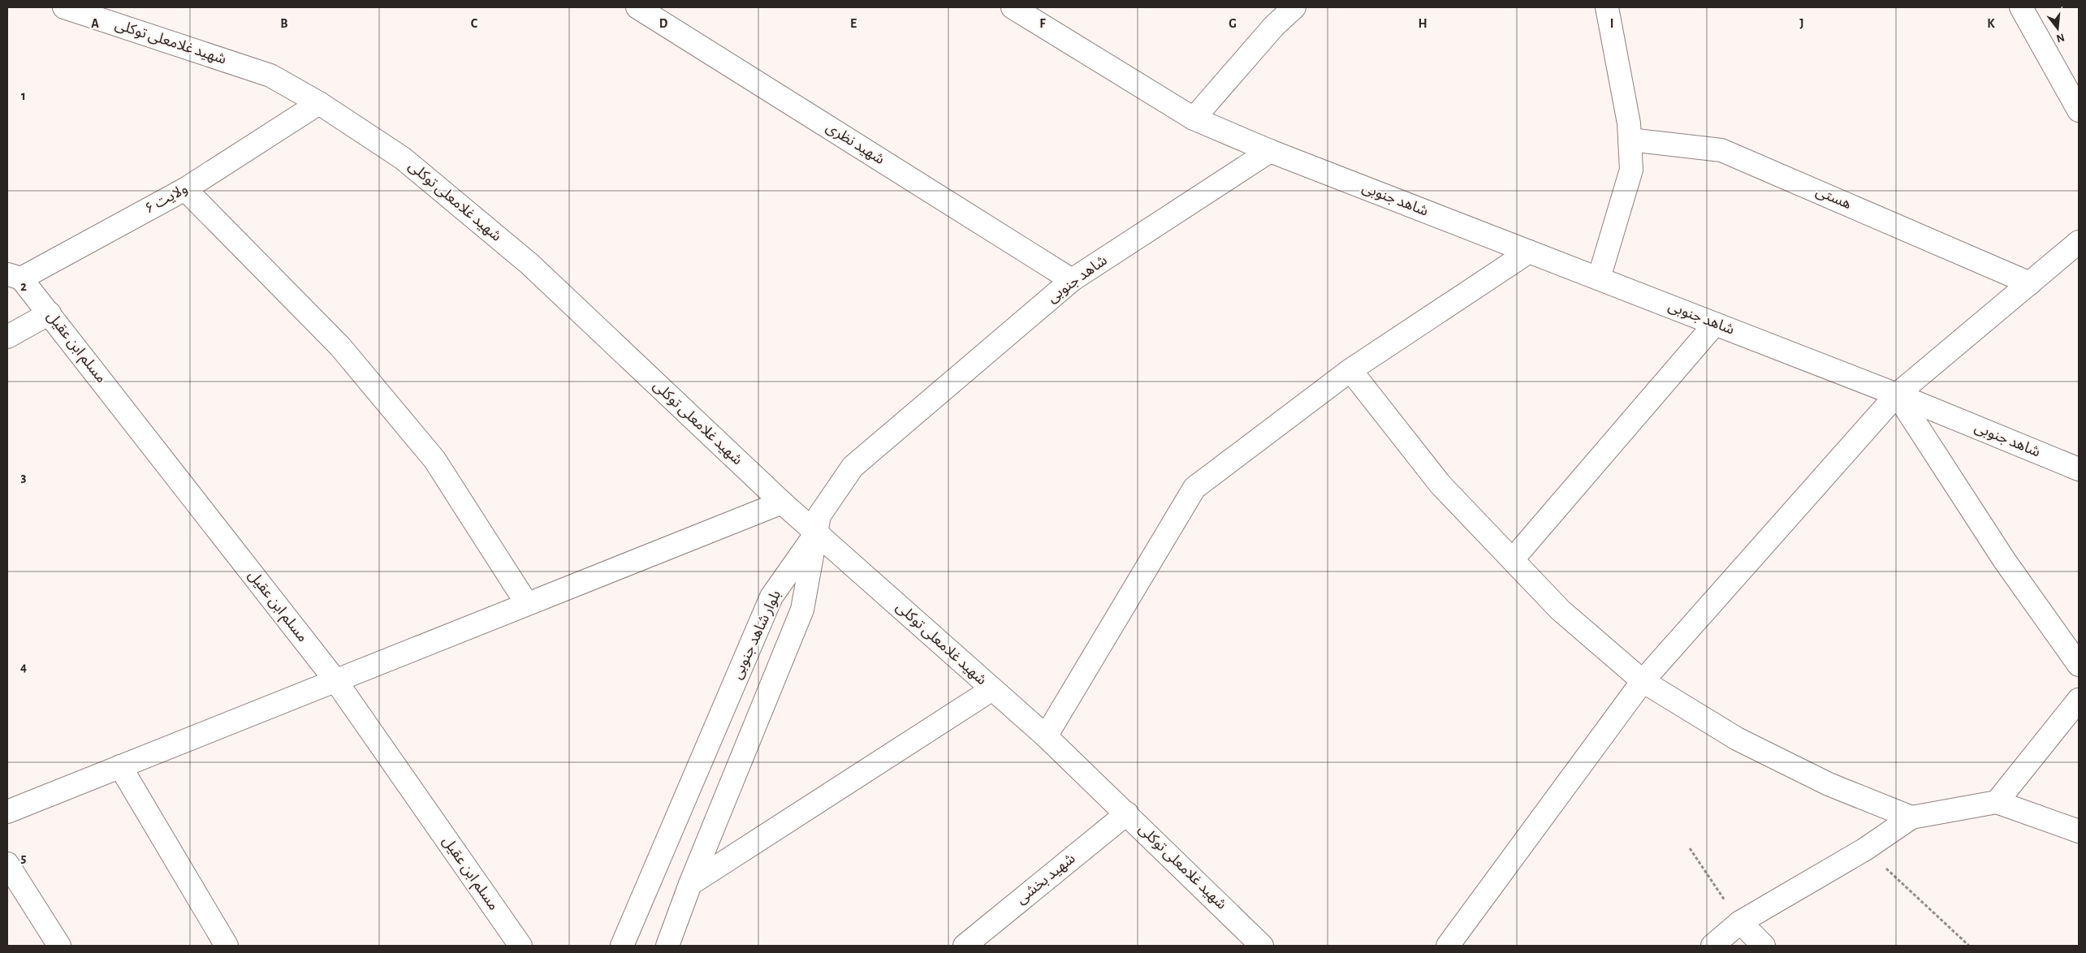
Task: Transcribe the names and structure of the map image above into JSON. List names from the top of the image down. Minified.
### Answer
{"streets":{"street":["شهید غلامعلی توکلی","شهید نظری","هستی","ولایت ۶","شاهد جنوبی","مسلم ابن عقیل","بلوار شاهد جنوبی","شهید بخشی"]},"crossings":[["شهید غلامعلی توکلی","ولایت ۶"],["شهید غلامعلی توکلی","شاهد جنوبی"],["شهید غلامعلی توکلی","بلوار شاهد جنوبی"],["شهید غلامعلی توکلی","شهید بخشی"],["شهید نظری","شاهد جنوبی"],["ولایت ۶","مسلم ابن عقیل"],["شاهد جنوبی","بلوار شاهد جنوبی"]],"north":"bottom","grid":{"columns":["A","B","C","D","E","F","G","H","I","J","K"],"rows":["1","2","3","4","5"]}}
